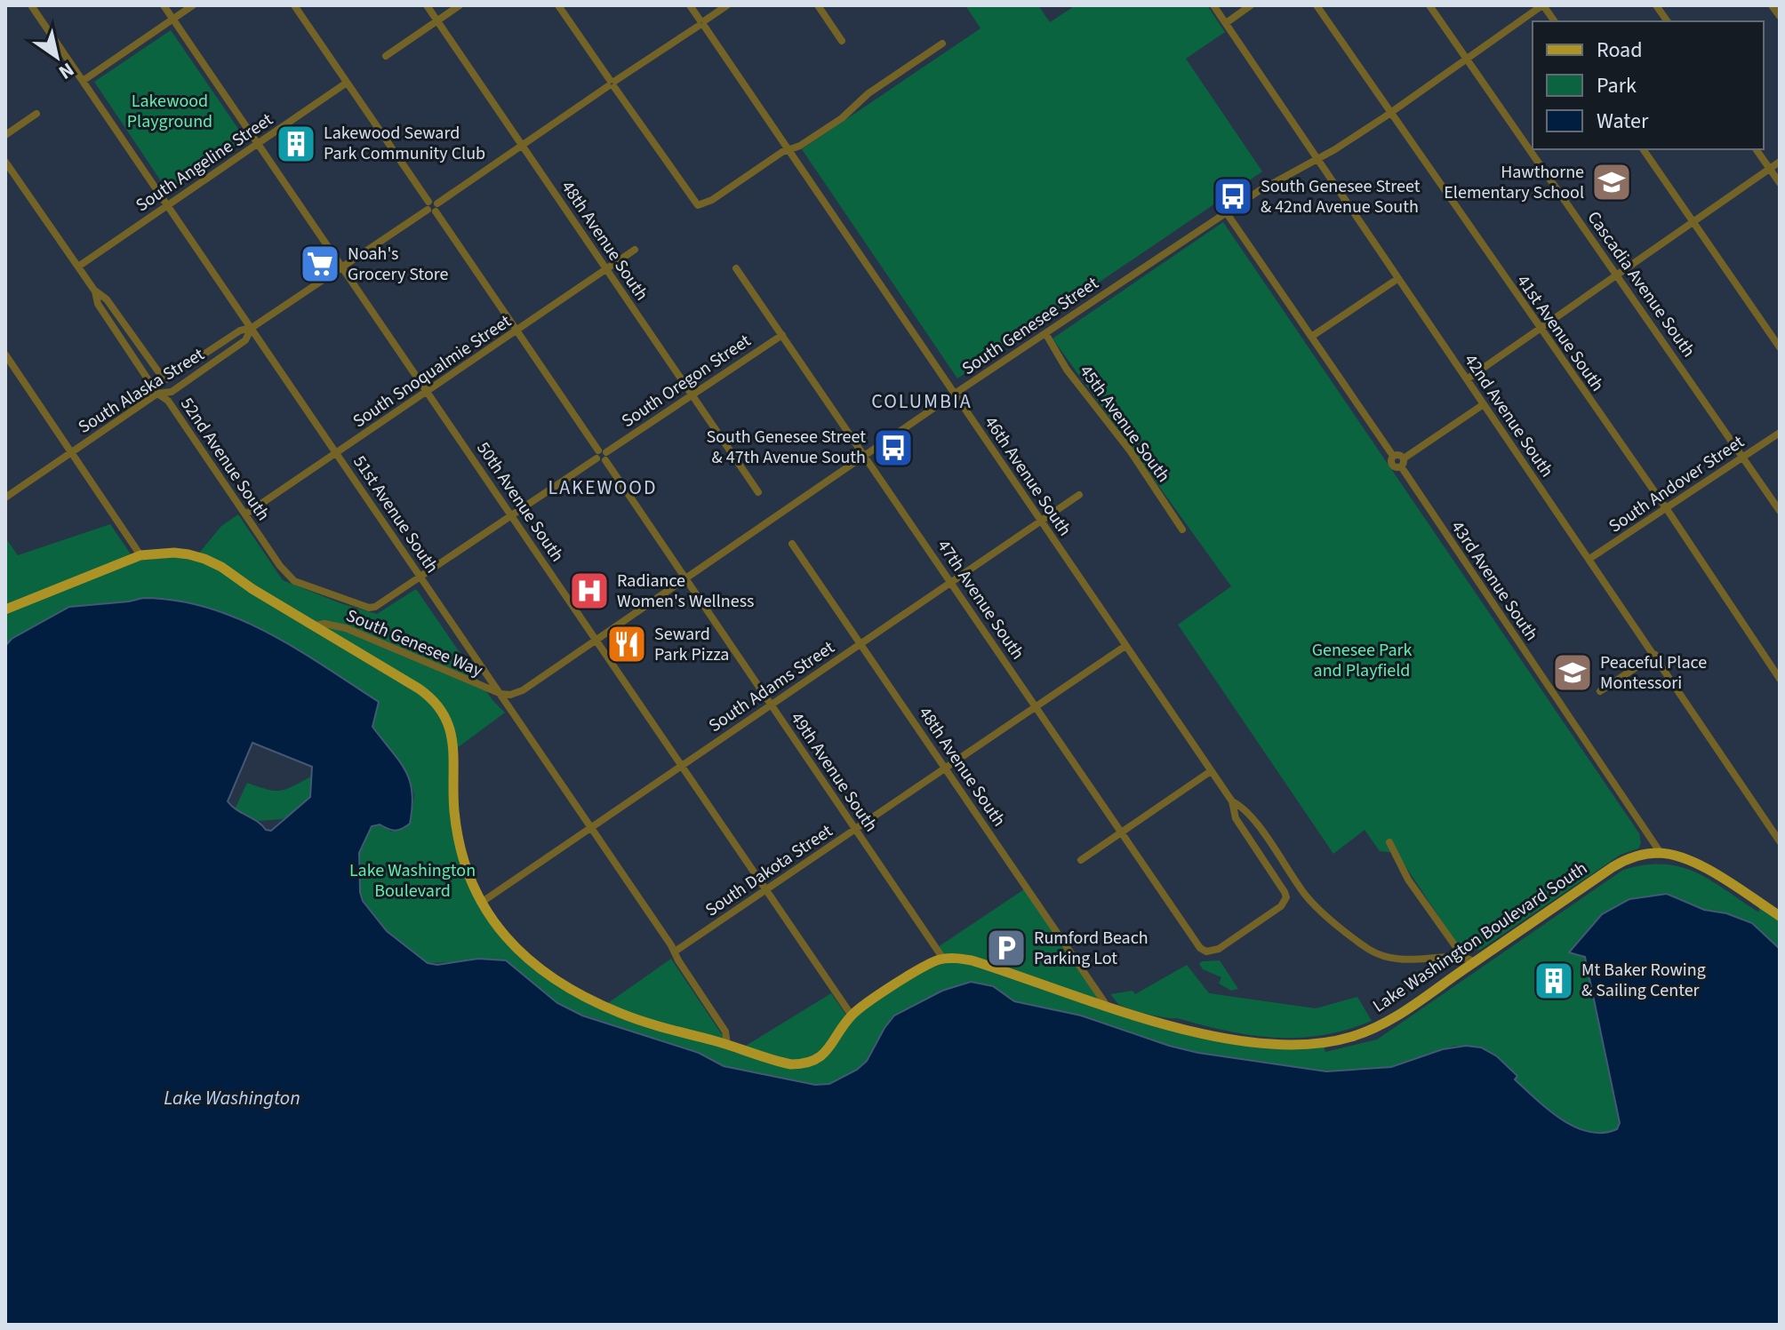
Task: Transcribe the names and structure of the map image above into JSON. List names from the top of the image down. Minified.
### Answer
{"streets":{"main road":["Lake Washington Boulevard South"],"street":["South Angeline Street","48th Avenue South","Cascadia Avenue South","South Genesee Street","41st Avenue South","South Snoqualmie Street","South Oregon Street","South Alaska Street","42nd Avenue South","45th Avenue South","52nd Avenue South","46th Avenue South","South Andover Street","50th Avenue South","51st Avenue South","43rd Avenue South","47th Avenue South","South Genesee Way","South Adams Street","49th Avenue South","South Dakota Street"]},"crossings":[["South Angeline Street","52nd Avenue South"],["South Angeline Street","50th Avenue South"],["South Angeline Street","51st Avenue South"],["South Angeline Street","49th Avenue South"],["48th Avenue South","South Snoqualmie Street"],["48th Avenue South","South Oregon Street"],["48th Avenue South","South Alaska Street"],["48th Avenue South","South Adams Street"],["48th Avenue South","South Dakota Street"],["48th Avenue South","Lake Washington Boulevard South"],["Cascadia Avenue South","South Genesee Street"],["Cascadia Avenue South","South Andover Street"],["South Genesee Street","41st Avenue South"],["South Genesee Street","42nd Avenue South"],["South Genesee Street","45th Avenue South"],["South Genesee Street","46th Avenue South"],["South Genesee Street","50th Avenue South"],["South Genesee Street","51st Avenue South"],["South Genesee Street","47th Avenue South"],["South Genesee Street","South Genesee Way"],["South Genesee Street","49th Avenue South"],["41st Avenue South","South Andover Street"],["South Snoqualmie Street","52nd Avenue South"],["South Snoqualmie Street","50th Avenue South"],["South Snoqualmie Street","51st Avenue South"],["South Snoqualmie Street","49th Avenue South"],["South Oregon Street","52nd Avenue South"],["South Oregon Street","50th Avenue South"],["South Oregon Street","51st Avenue South"],["South Oregon Street","47th Avenue South"],["South Oregon Street","49th Avenue South"],["South Alaska Street","52nd Avenue South"],["South Alaska Street","46th Avenue South"],["South Alaska Street","50th Avenue South"],["South Alaska Street","51st Avenue South"],["South Alaska Street","49th Avenue South"],["42nd Avenue South","South Andover Street"],["46th Avenue South","47th Avenue South"],["46th Avenue South","South Adams Street"],["46th Avenue South","South Dakota Street"],["46th Avenue South","Lake Washington Boulevard South"],["50th Avenue South","South Adams Street"],["50th Avenue South","South Dakota Street"],["51st Avenue South","South Genesee Way"],["51st Avenue South","South Adams Street"],["51st Avenue South","South Dakota Street"],["43rd Avenue South","Lake Washington Boulevard South"],["47th Avenue South","South Adams Street"],["47th Avenue South","South Dakota Street"],["South Adams Street","49th Avenue South"],["49th Avenue South","South Dakota Street"],["49th Avenue South","Lake Washington Boulevard South"]],"districts":["COLUMBIA","LAKEWOOD"],"water":["Lake Washington"],"parks":["Lakewood Playground","Genesee Park and Playfield","Lake Washington Boulevard"],"places":{"building":["Lakewood Seward Park Community Club","Mt Baker Rowing & Sailing Center"],"school or university":["Hawthorne Elementary School","Peaceful Place Montessori"],"bus stop":["South Genesee Street & 42nd Avenue South","South Genesee Street & 47th Avenue South"],"supermarket":["Noah's Grocery Store"],"hospital":["Radiance Women's Wellness"],"restaurant":["Seward Park Pizza"],"parking":["Rumford Beach Parking Lot"]},"legend":["Road","Park","Water"],"north":"bottom right"}
